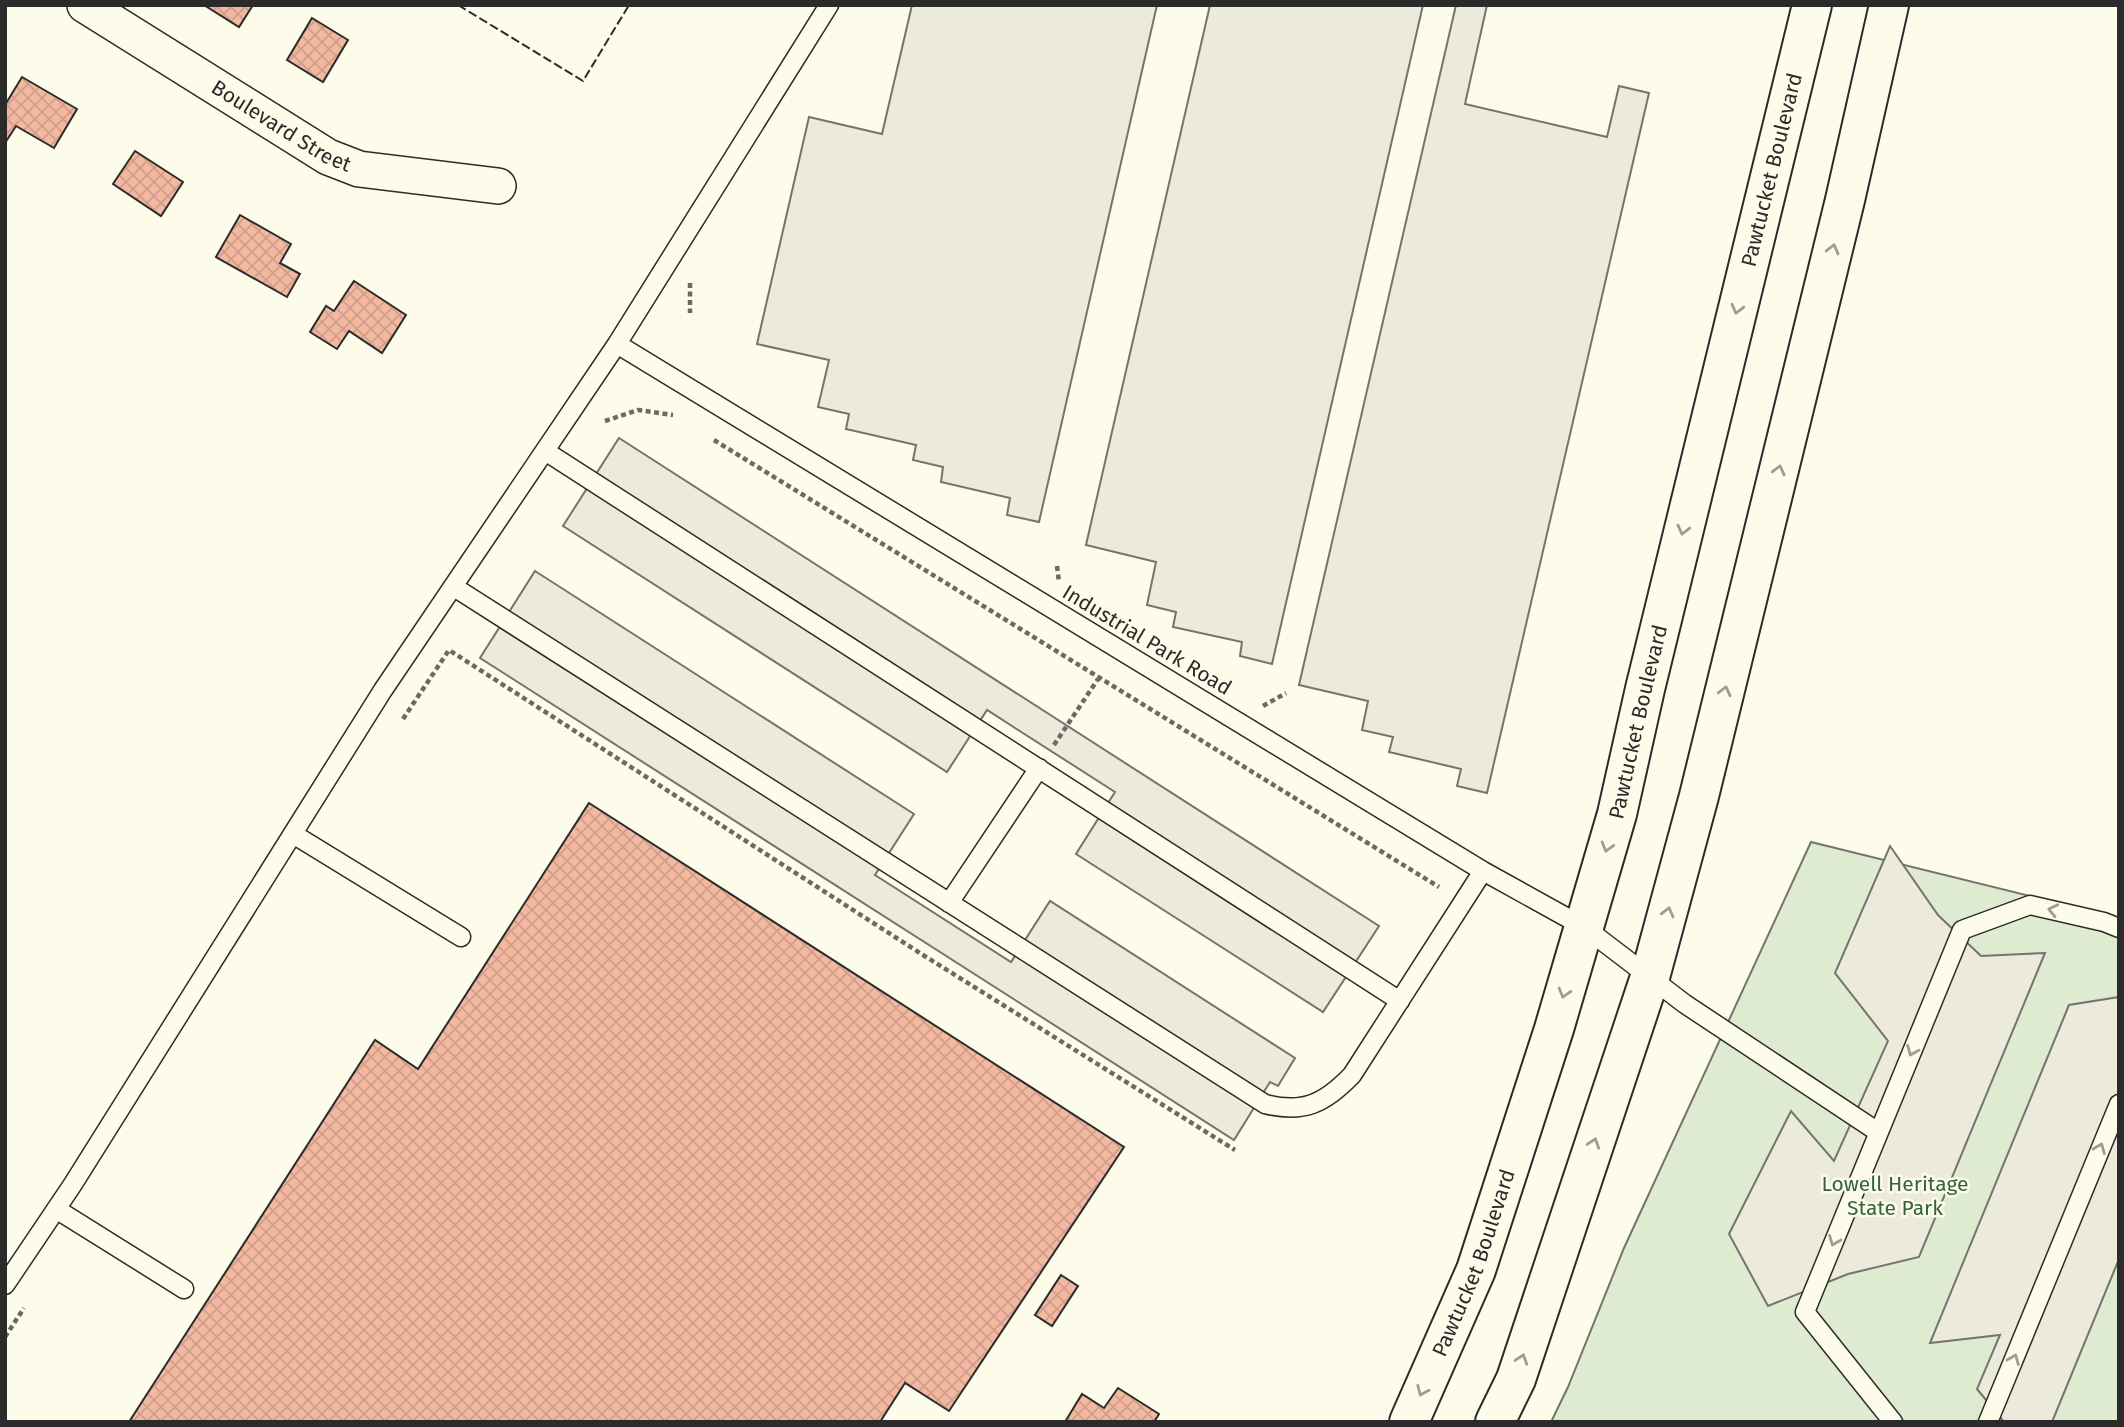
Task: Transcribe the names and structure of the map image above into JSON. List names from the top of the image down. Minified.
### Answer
{"streets":{"main road":["Pawtucket Boulevard"],"street":["Boulevard Street"],"lane":["Industrial Park Road"]},"crossings":[["Pawtucket Boulevard","Industrial Park Road"]],"parks":["Lowell Heritage State Park"]}
